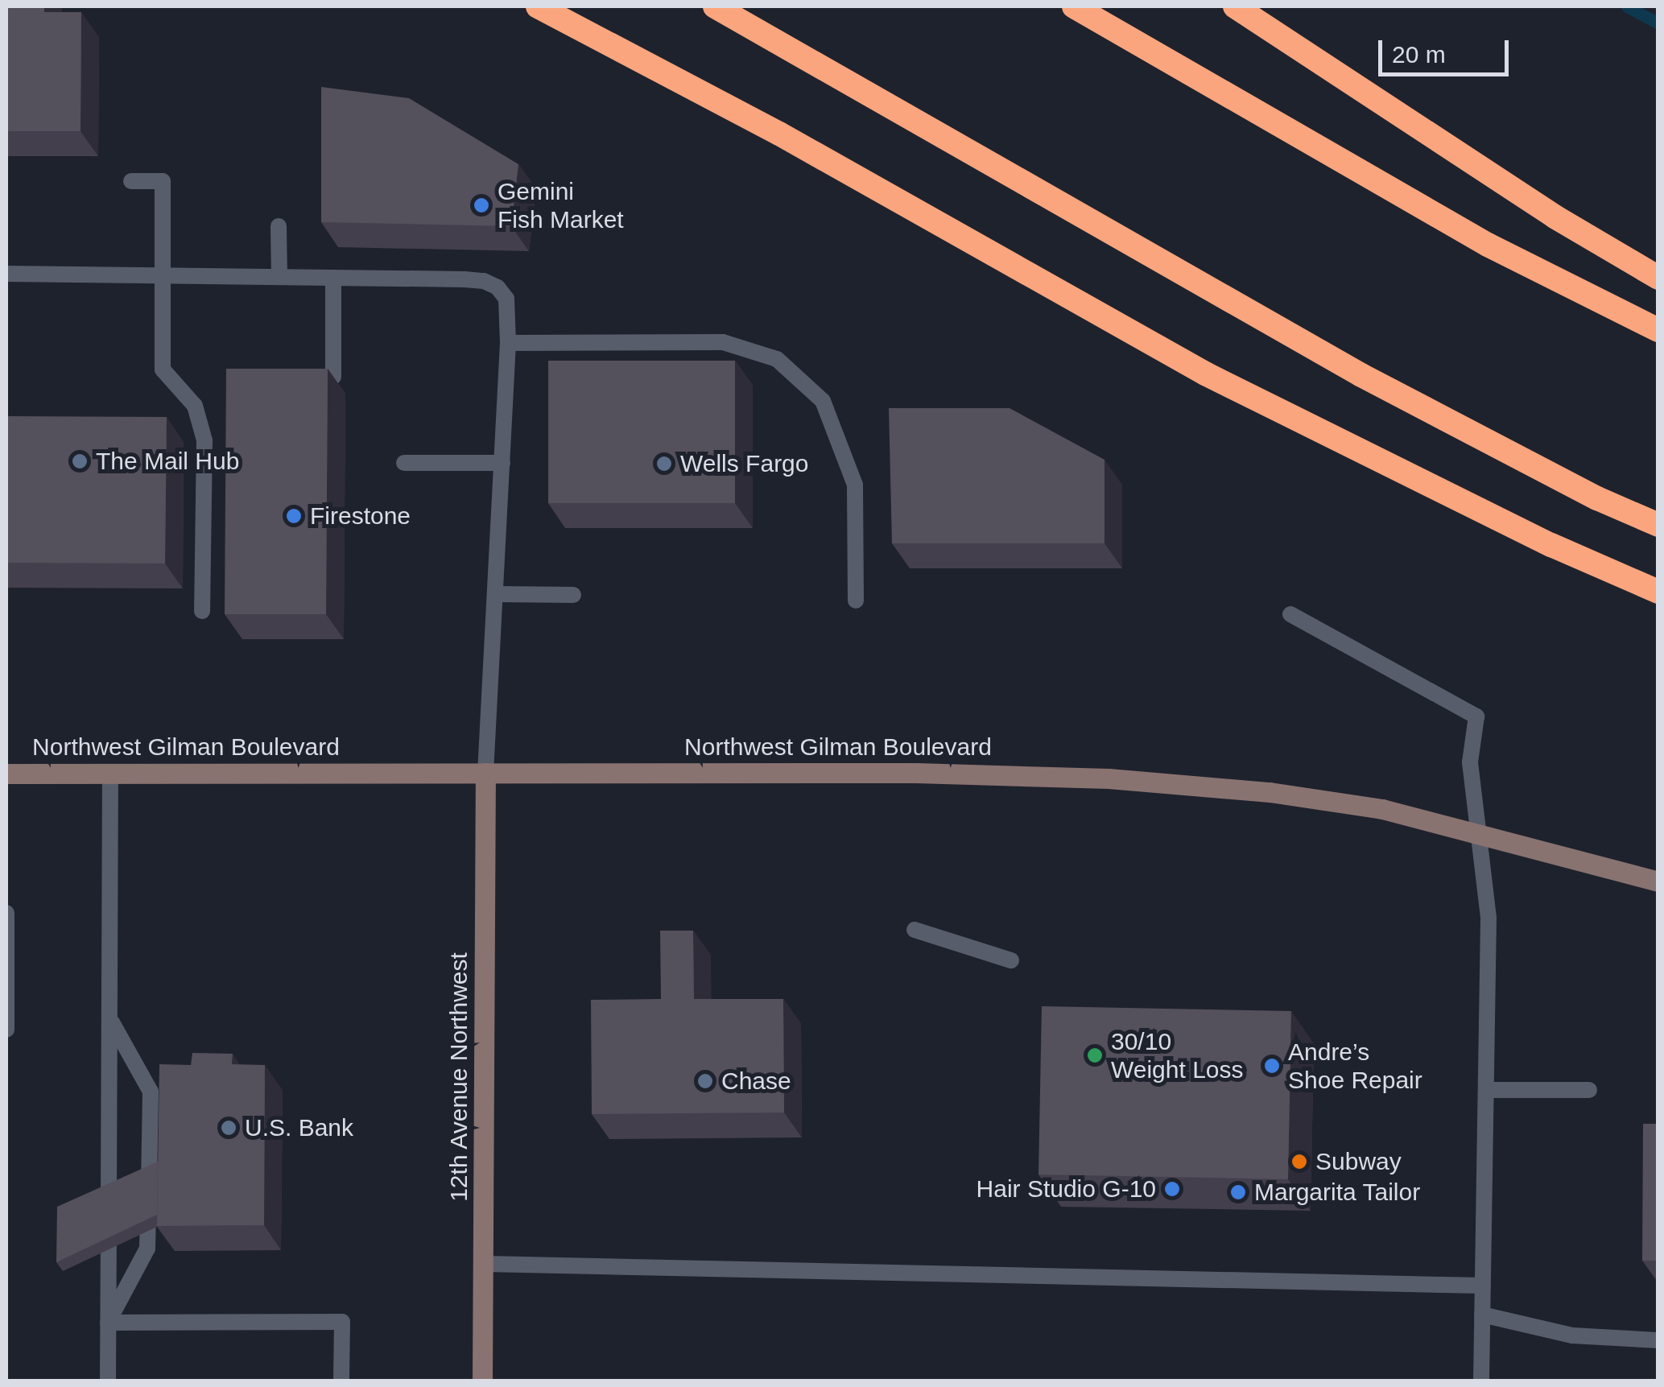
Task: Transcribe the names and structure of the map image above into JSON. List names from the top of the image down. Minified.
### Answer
{"streets":{"street":["Northwest Gilman Boulevard","12th Avenue Northwest"]},"crossings":[["Northwest Gilman Boulevard","12th Avenue Northwest"]],"places":["Gemini Fish Market","The Mail Hub","Wells Fargo","Firestone","30/10 Weight Loss","Andre’s Shoe Repair","Chase","U.S. Bank","Subway","Hair Studio G-10","Margarita Tailor"],"scale_bar":"20 m"}
